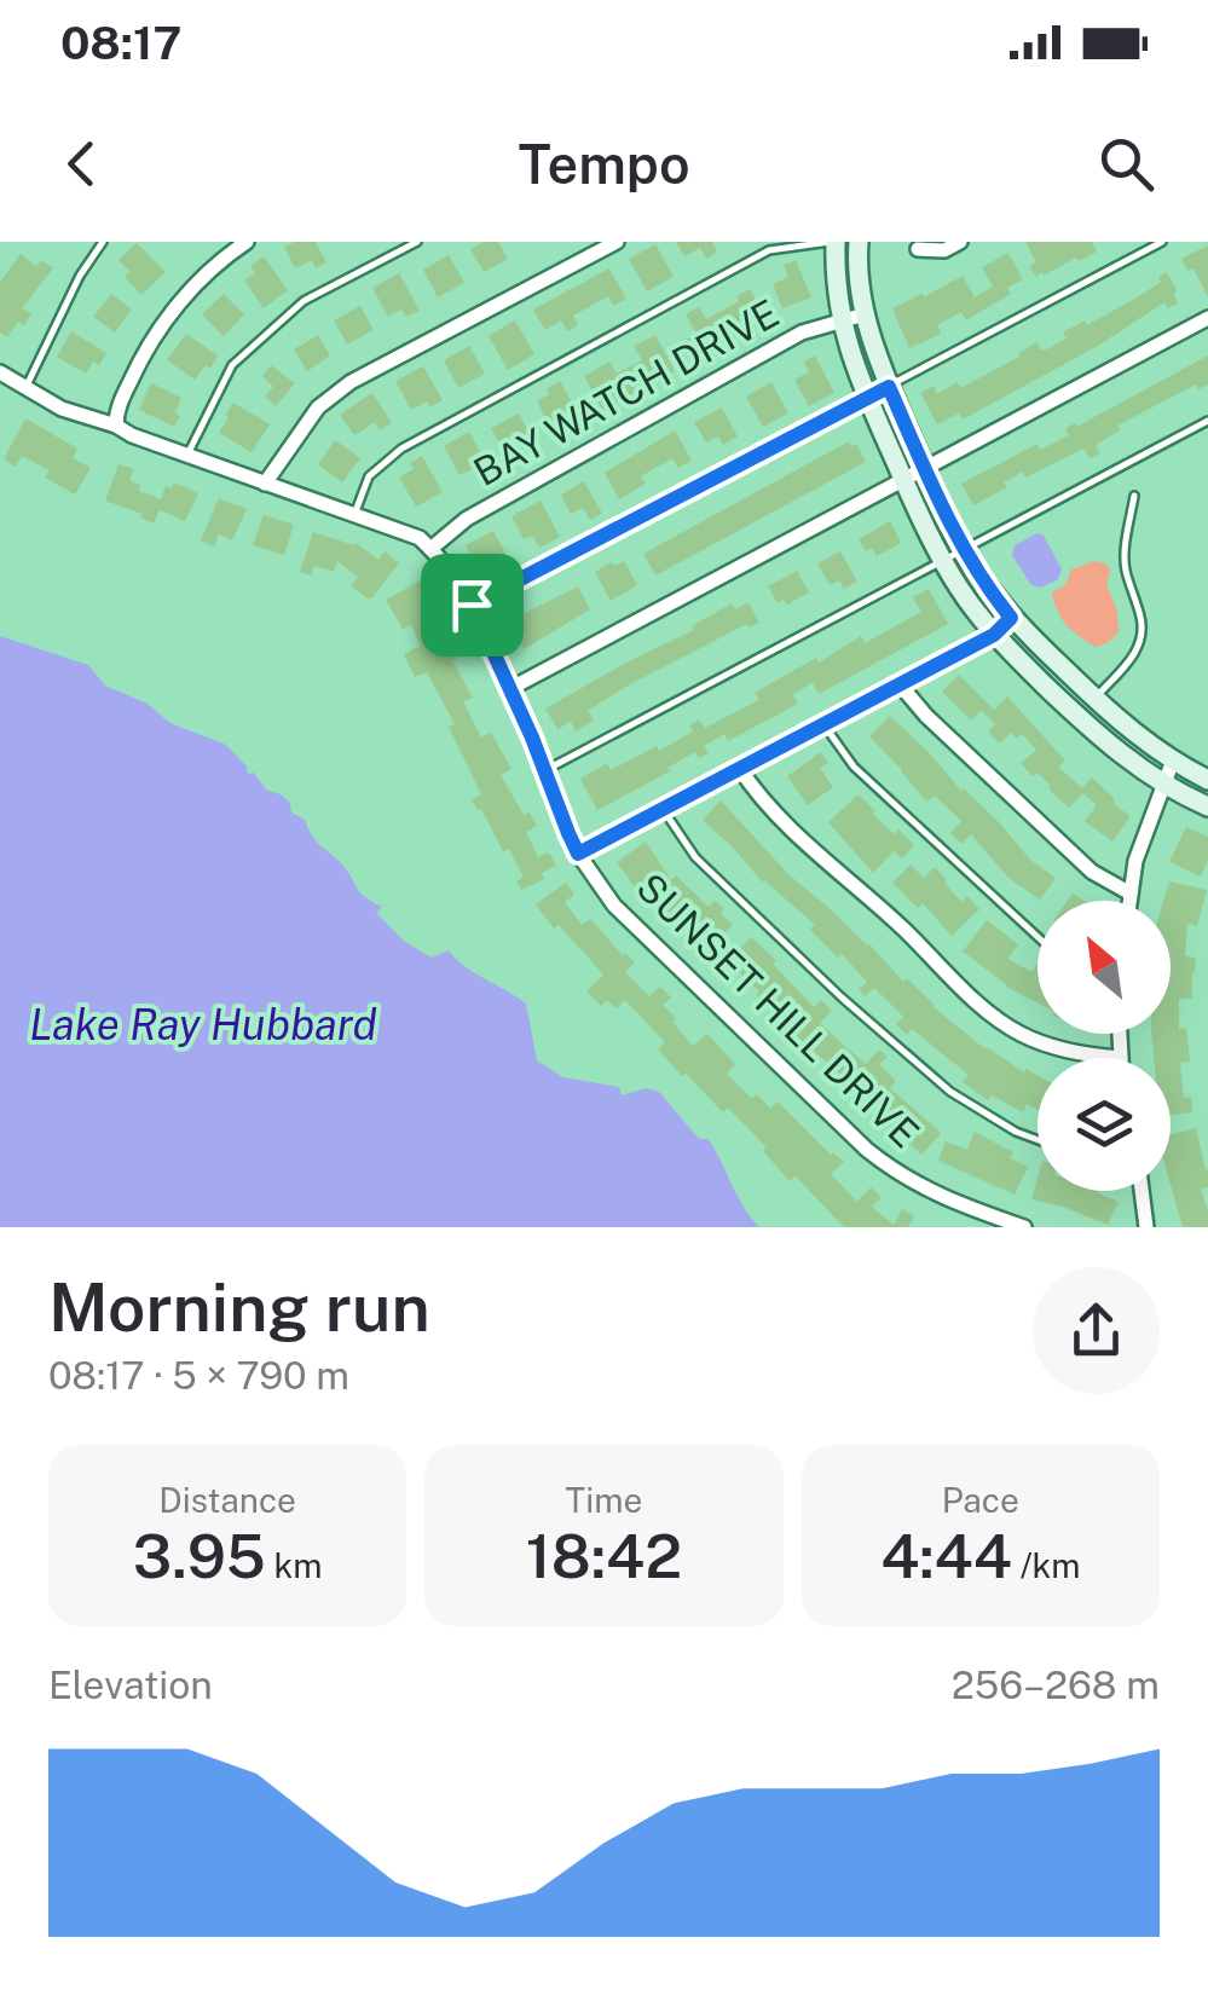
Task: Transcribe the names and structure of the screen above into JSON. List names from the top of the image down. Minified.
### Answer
{"streets":{"street":["BAY WATCH DRIVE","SUNSET HILL DRIVE"]},"crossings":[["BAY WATCH DRIVE","SUNSET HILL DRIVE"]],"water":["Lake Ray Hubbard"],"north":"top left","page":{"status":"08:17","header":"Tempo","heading":["Morning run","08:17 · 5 × 790 m"],"stats":[["Distance","3.95 km"],["Time","18:42"],["Pace","4:44 /km"]],"chart":["Elevation","256–268 m"]}}
